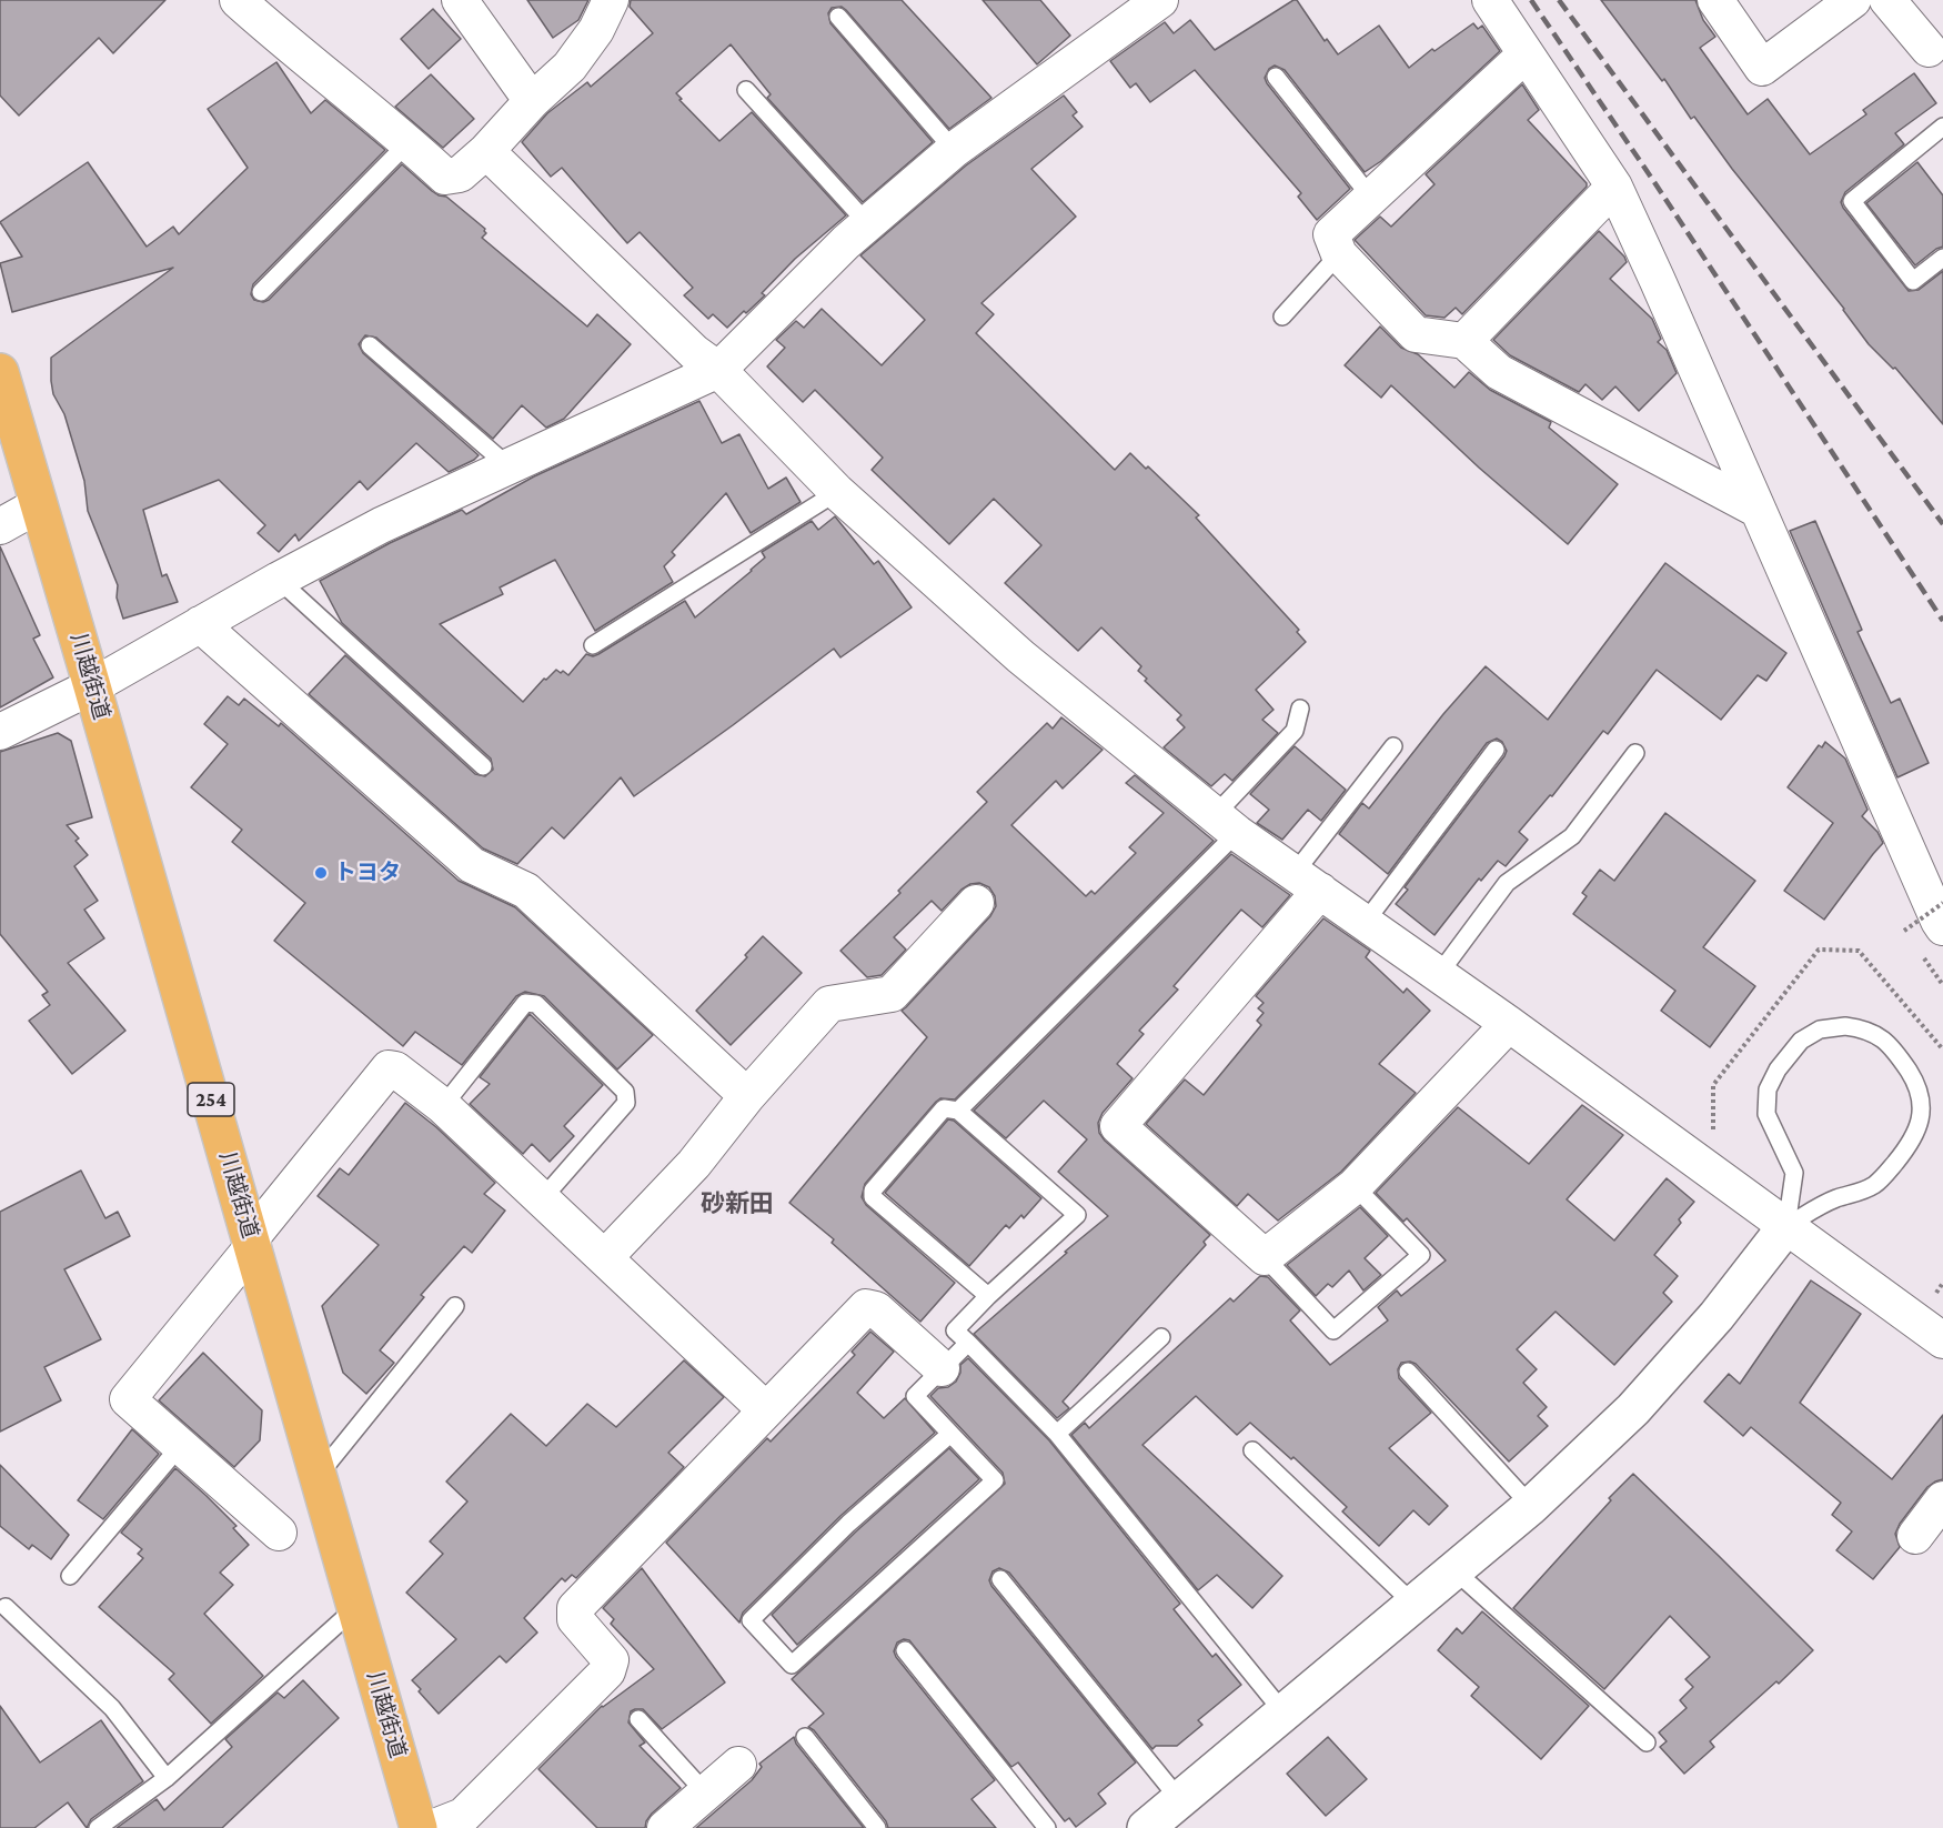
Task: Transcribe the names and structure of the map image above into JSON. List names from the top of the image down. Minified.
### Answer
{"streets":{"highway":["川越街道","254"]},"districts":["砂新田"],"places":["トヨタ"]}
